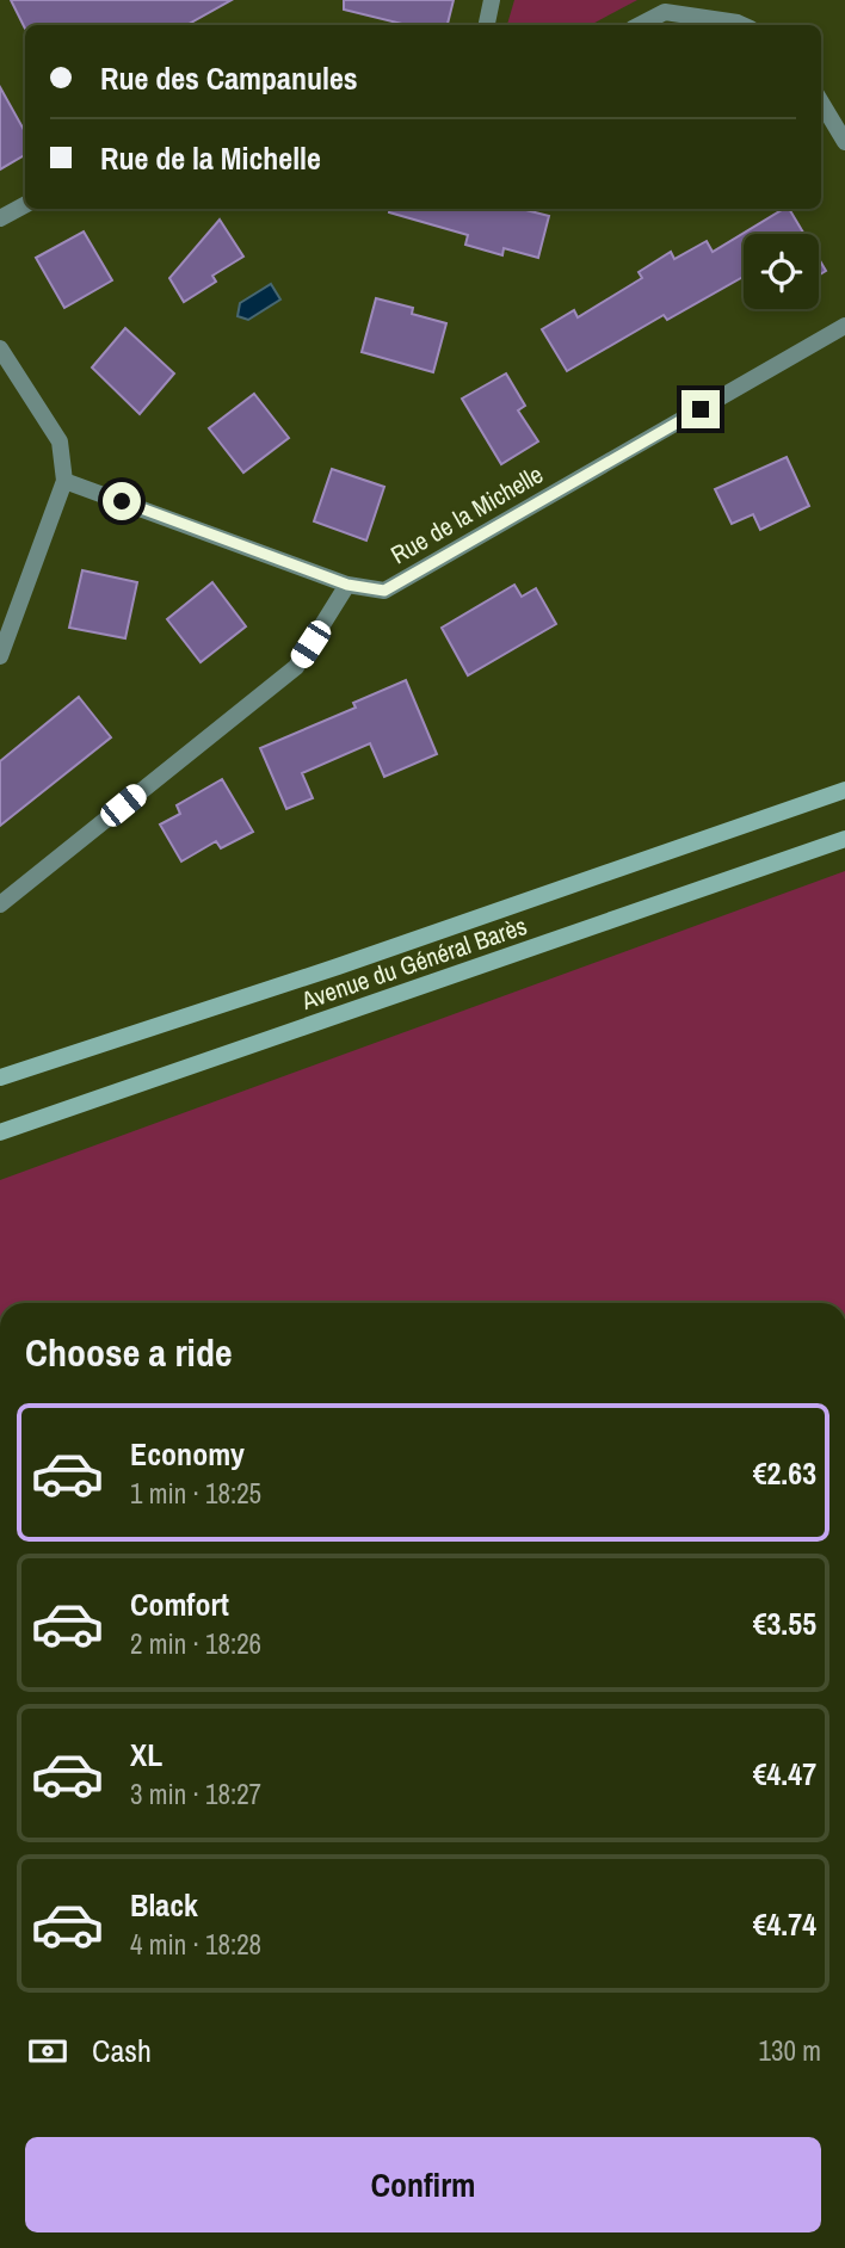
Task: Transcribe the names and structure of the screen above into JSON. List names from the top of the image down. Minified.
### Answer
{"streets":{"main road":["Avenue du Général Barès"],"street":["Rue de la Michelle"]},"page":{"banner":["Rue des Campanules","Rue de la Michelle"],"heading":"Choose a ride","list":[{"name":"Economy","note":"1 min · 18:25","value":"€2.63"},{"name":"Comfort","note":"2 min · 18:26","value":"€3.55"},{"name":"XL","note":"3 min · 18:27","value":"€4.47"},{"name":"Black","note":"4 min · 18:28","value":"€4.74"}],"pay":["Cash","130 m"],"buttons":"Confirm"}}
